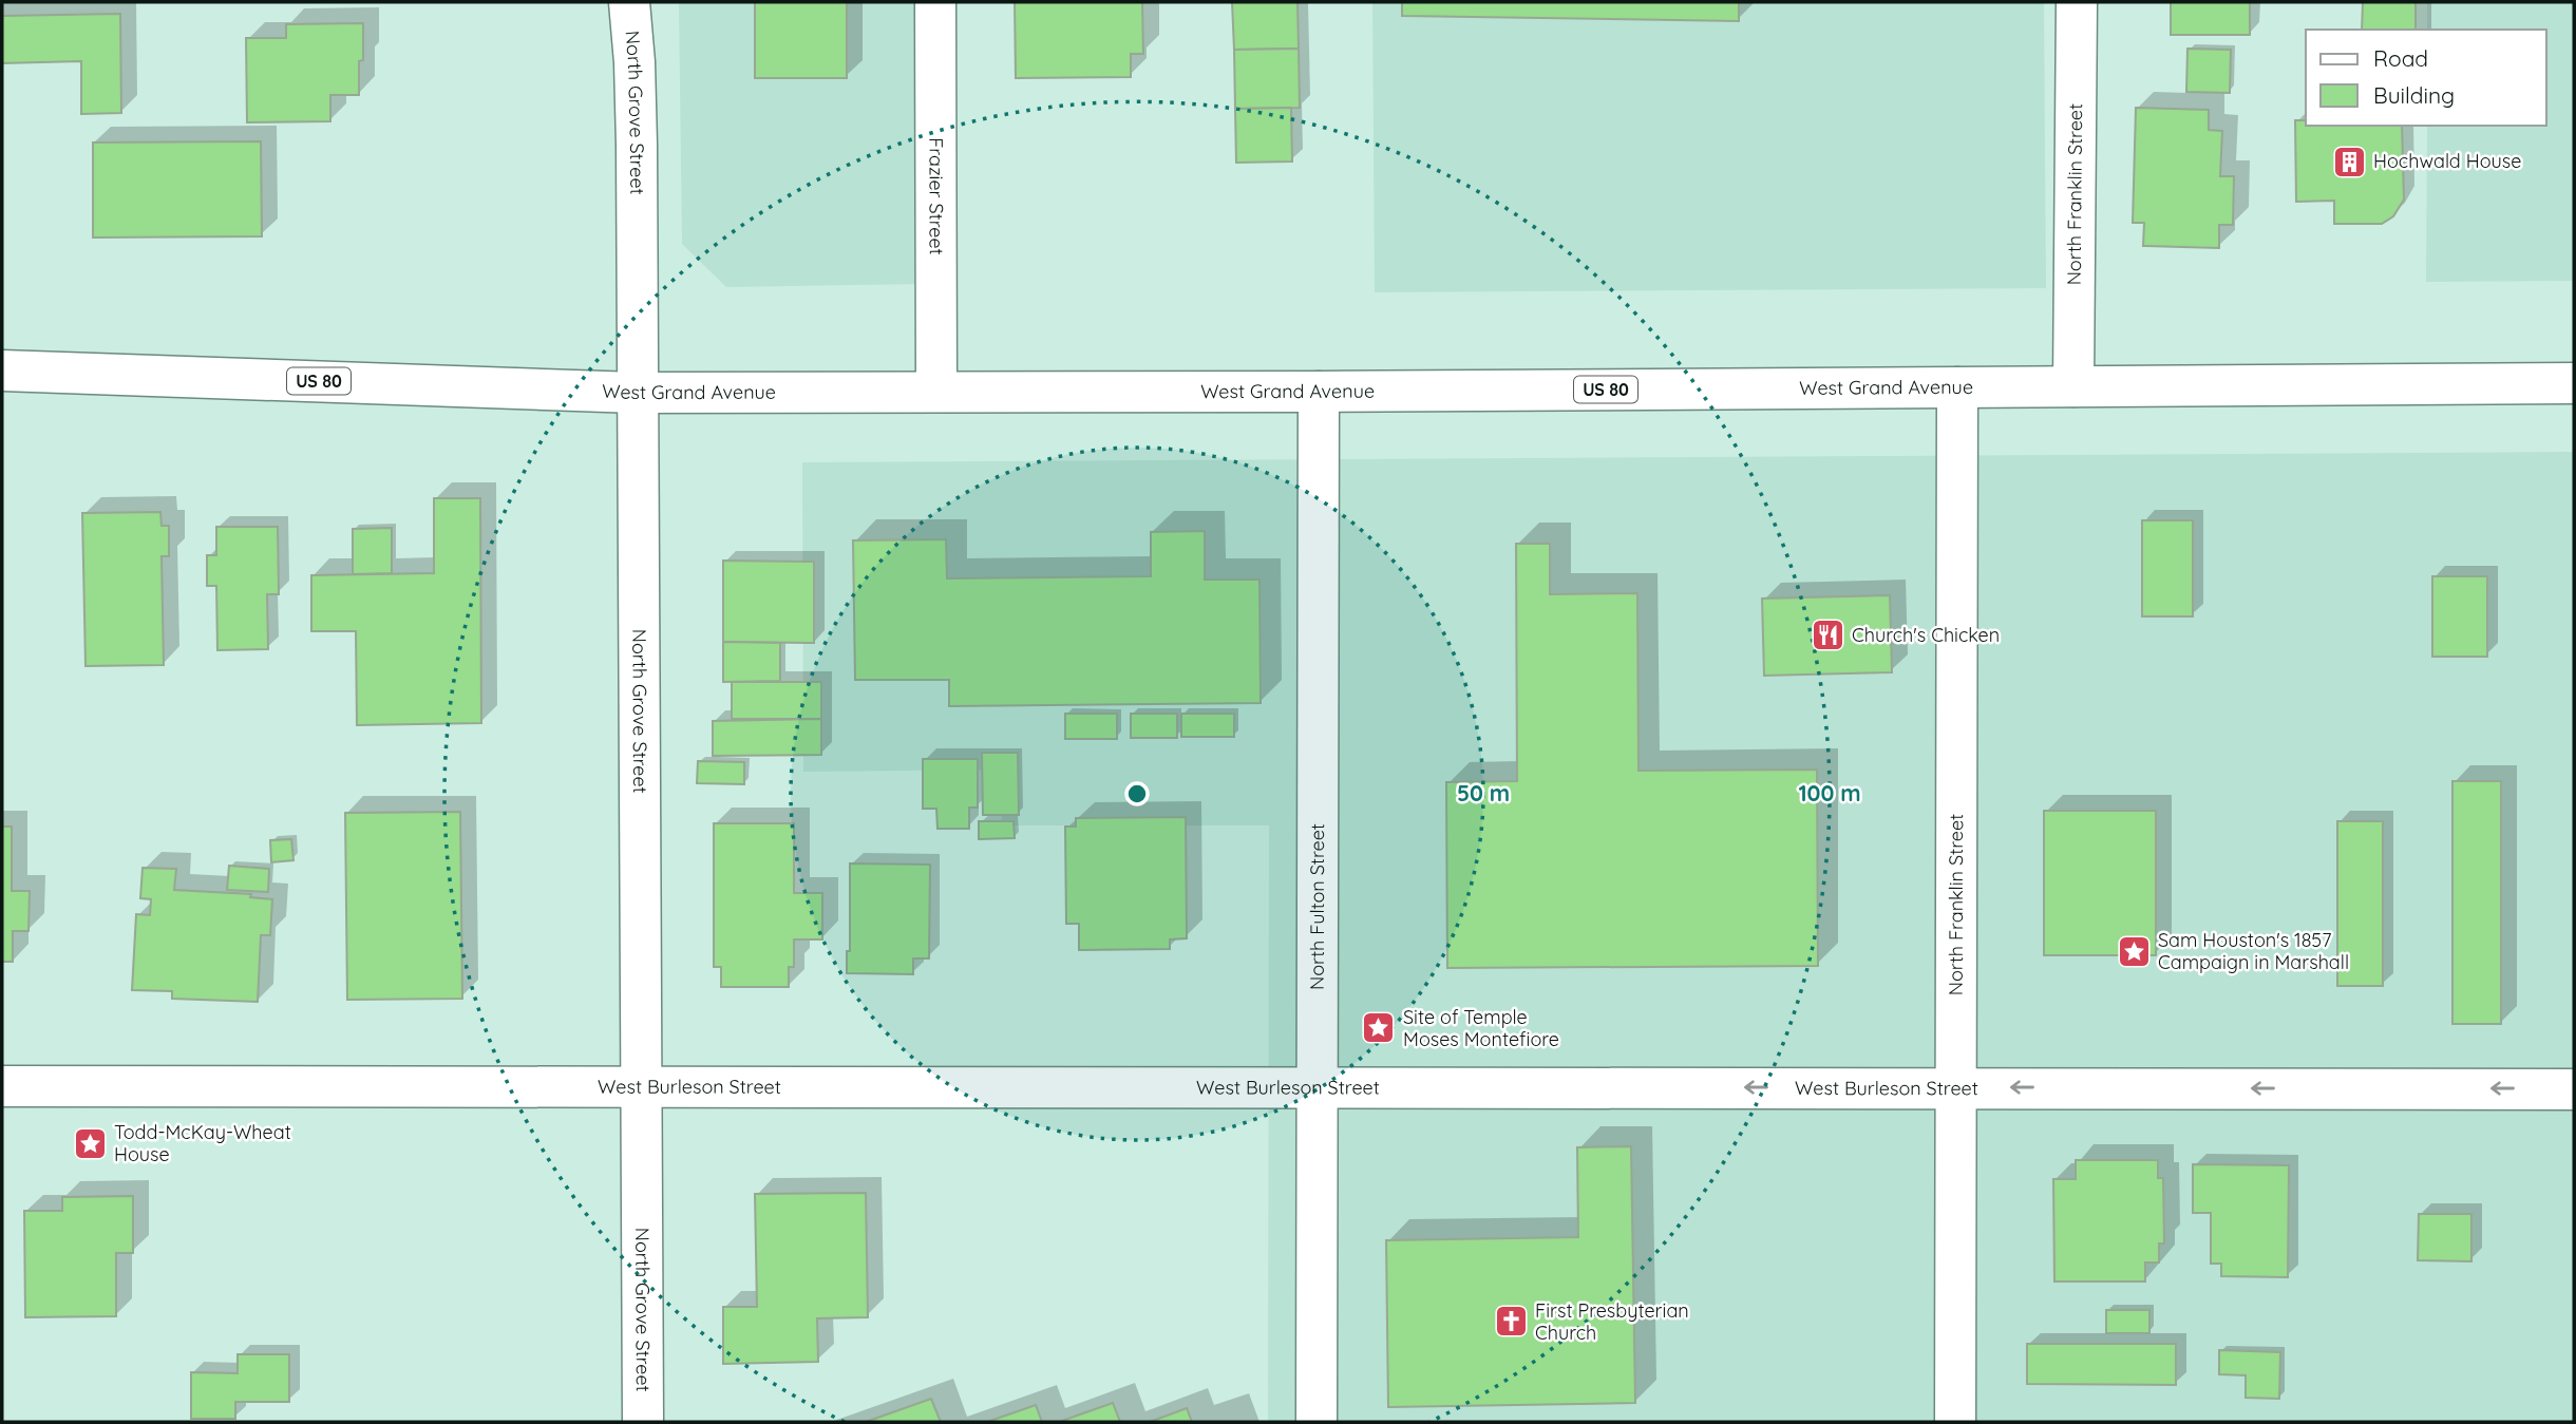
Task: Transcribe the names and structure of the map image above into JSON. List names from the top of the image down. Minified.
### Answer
{"streets":{"main road":["North Grove Street","North Franklin Street","Frazier Street","US 80","West Grand Avenue","North Fulton Street","West Burleson Street"]},"crossings":[["North Grove Street","West Grand Avenue"],["North Grove Street","West Burleson Street"],["North Franklin Street","West Grand Avenue"],["North Franklin Street","West Burleson Street"],["Frazier Street","West Grand Avenue"],["West Grand Avenue","North Fulton Street"],["North Fulton Street","West Burleson Street"]],"one_way":["West Burleson Street"],"places":{"building":["Hochwald House"],"restaurant":["Church's Chicken"],"place":["Sam Houston's 1857 Campaign in Marshall","Site of Temple Moses Montefiore","Todd-McKay-Wheat House"],"church":["First Presbyterian Church"]},"legend":["Road","Building"],"rings":["50 m","100 m"]}
